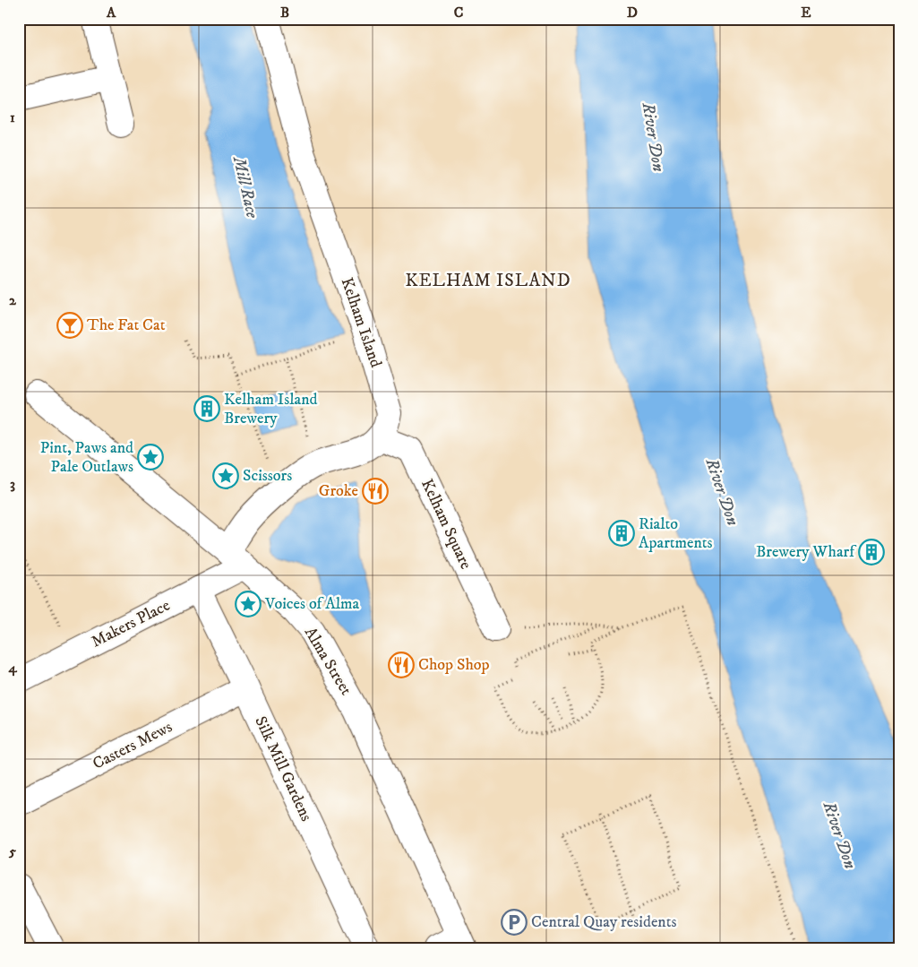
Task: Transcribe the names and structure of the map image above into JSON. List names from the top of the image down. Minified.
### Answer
{"streets":{"street":["Kelham Island","Kelham Square","Makers Place","Alma Street","Casters Mews","Silk Mill Gardens"]},"crossings":[["Kelham Island","Kelham Square"],["Kelham Island","Makers Place"],["Kelham Island","Alma Street"],["Makers Place","Alma Street"],["Makers Place","Silk Mill Gardens"],["Casters Mews","Silk Mill Gardens"]],"districts":["KELHAM ISLAND"],"water":["River Don","Mill Race"],"places":{"bar":["The Fat Cat"],"building":["Kelham Island Brewery","Rialto Apartments","Brewery Wharf"],"place":["Pint, Paws and Pale Outlaws","Scissors","Voices of Alma"],"restaurant":["Groke","Chop Shop"],"parking":["Central Quay residents"]},"grid":{"columns":["A","B","C","D","E"],"rows":["1","2","3","4","5"]}}
